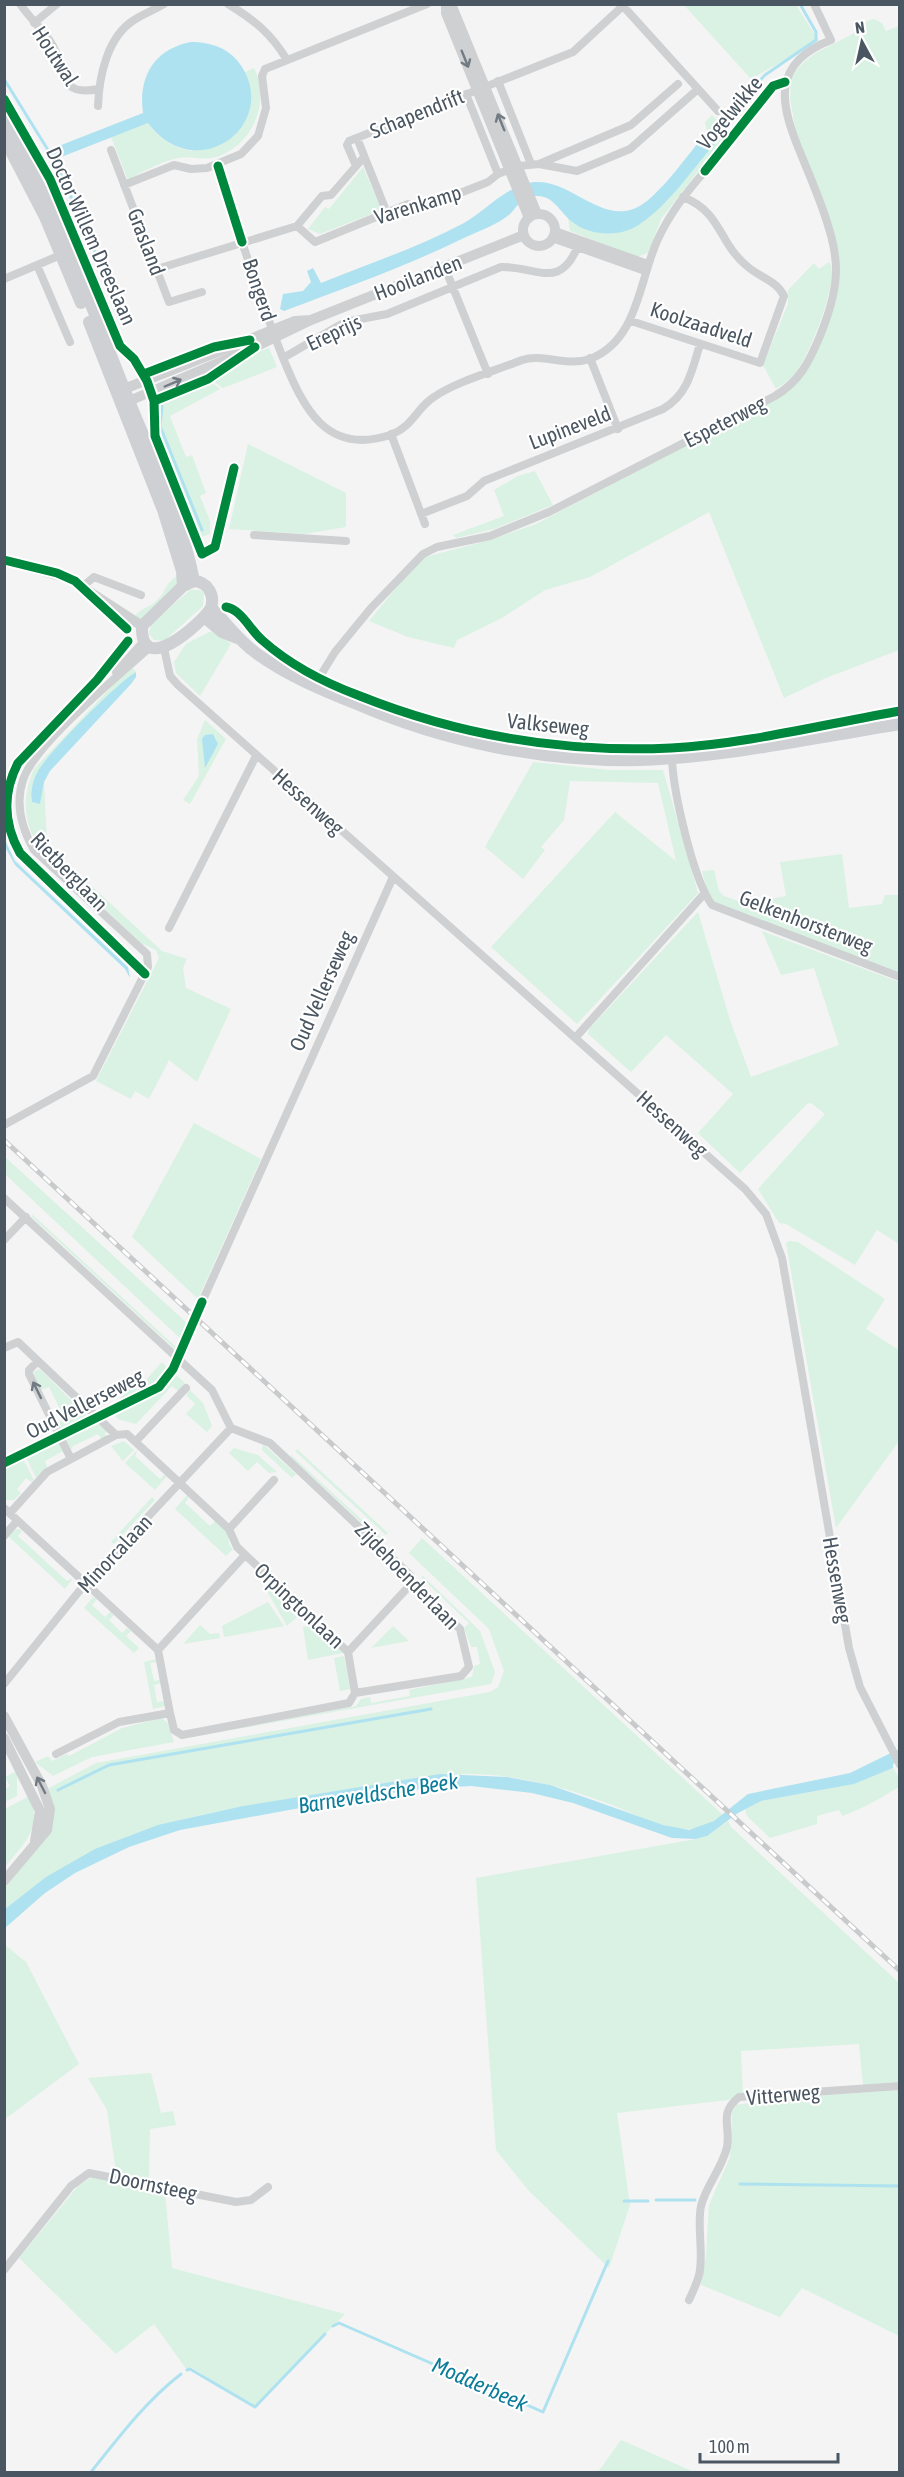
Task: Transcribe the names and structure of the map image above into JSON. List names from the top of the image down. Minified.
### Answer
{"streets":{"main road":["Doctor Willem Dreeslaan","Valkseweg"],"street":["Houtwal","Vogelwikke","Schapendrift","Varenkamp","Grasland","Hooilanden","Bongerd","Koolzaadveld","Ereprijs","Espeterweg","Lupineveld","Hessenweg","Rietberglaan","Gelkenhorsterweg","Oud Vellerseweg","Minorcalaan","Zijdehoenderlaan","Orpingtonlaan","Vitterweg","Doornsteeg"]},"crossings":[["Vogelwikke","Hooilanden"],["Vogelwikke","Bongerd"],["Vogelwikke","Koolzaadveld"],["Vogelwikke","Ereprijs"],["Schapendrift","Varenkamp"],["Doctor Willem Dreeslaan","Hooilanden"],["Hooilanden","Bongerd"],["Koolzaadveld","Lupineveld"],["Espeterweg","Valkseweg"],["Hessenweg","Oud Vellerseweg"],["Minorcalaan","Zijdehoenderlaan"],["Minorcalaan","Orpingtonlaan"],["Zijdehoenderlaan","Orpingtonlaan"]],"water":["Barneveldsche Beek","Modderbeek"],"scale_bar":"100 m","north":"top"}
